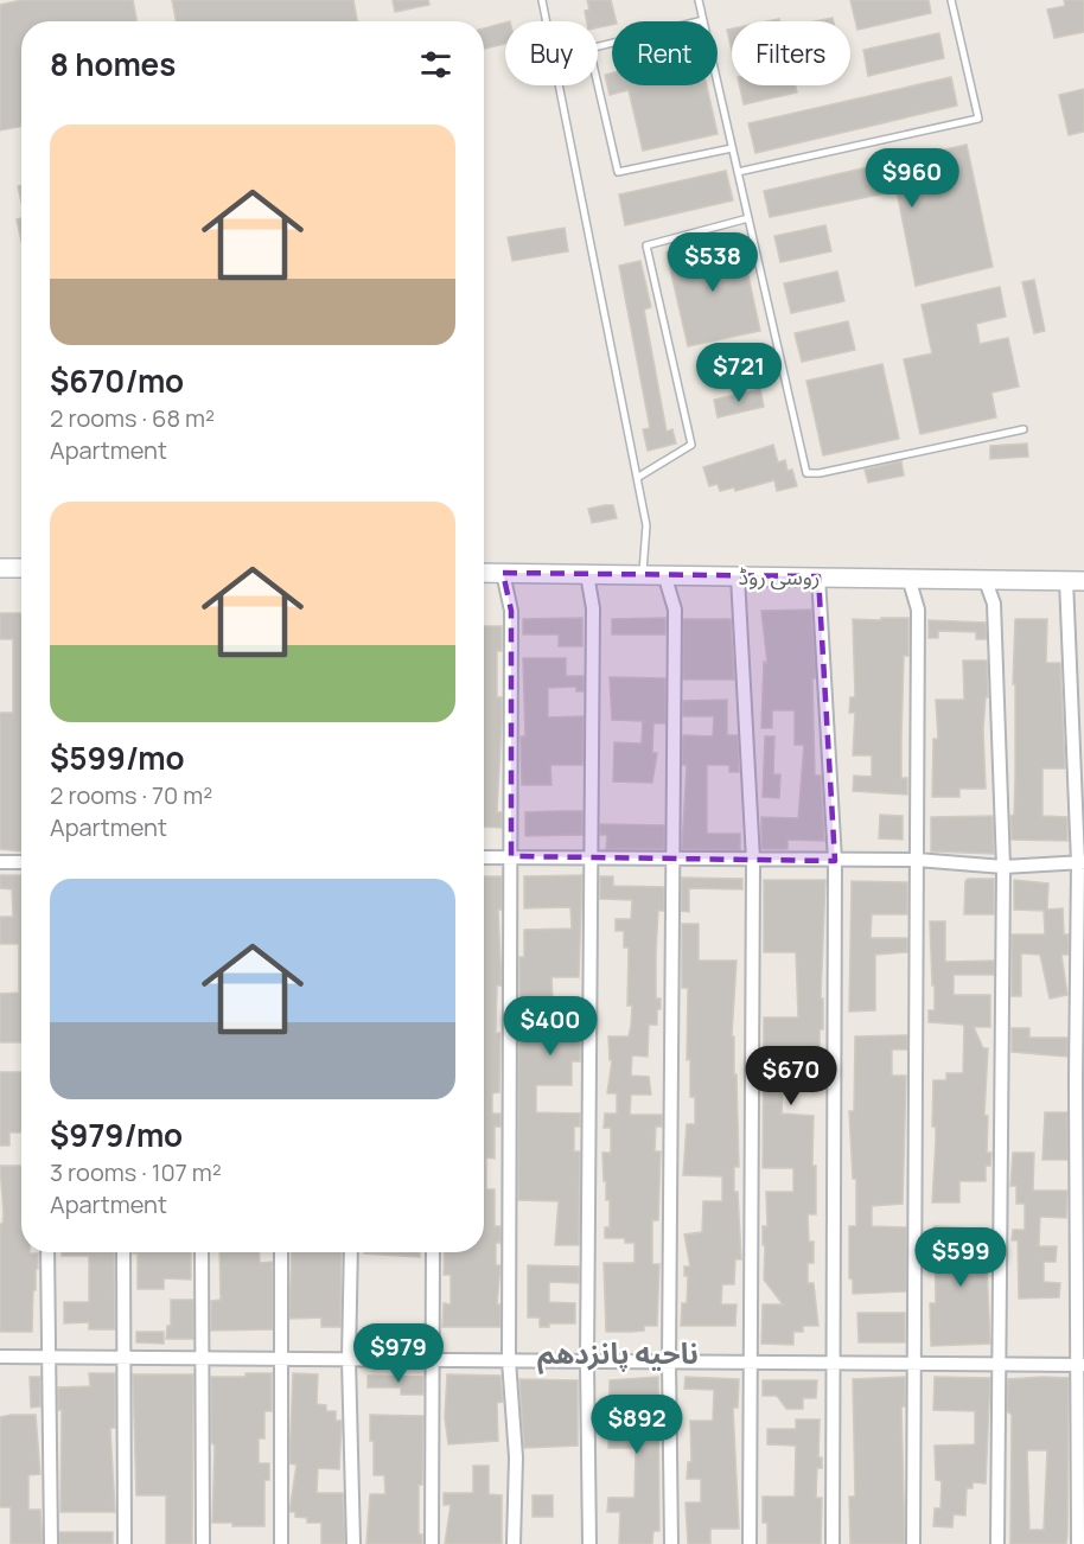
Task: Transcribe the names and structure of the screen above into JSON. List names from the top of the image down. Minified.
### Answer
{"streets":{"main road":["روسی روڈ"]},"districts":["ناحیه پانزدهم"],"page":{"chip":["Buy","Rent","Filters"],"heading":"8 homes","list":[{"name":"$670/mo","note":"2 rooms · 68 m² · Apartment"},{"name":"$599/mo","note":"2 rooms · 70 m² · Apartment"},{"name":"$979/mo","note":"3 rooms · 107 m² · Apartment"}],"price":["$960","$538","$721","$400","$670","$599","$979","$892"]}}
